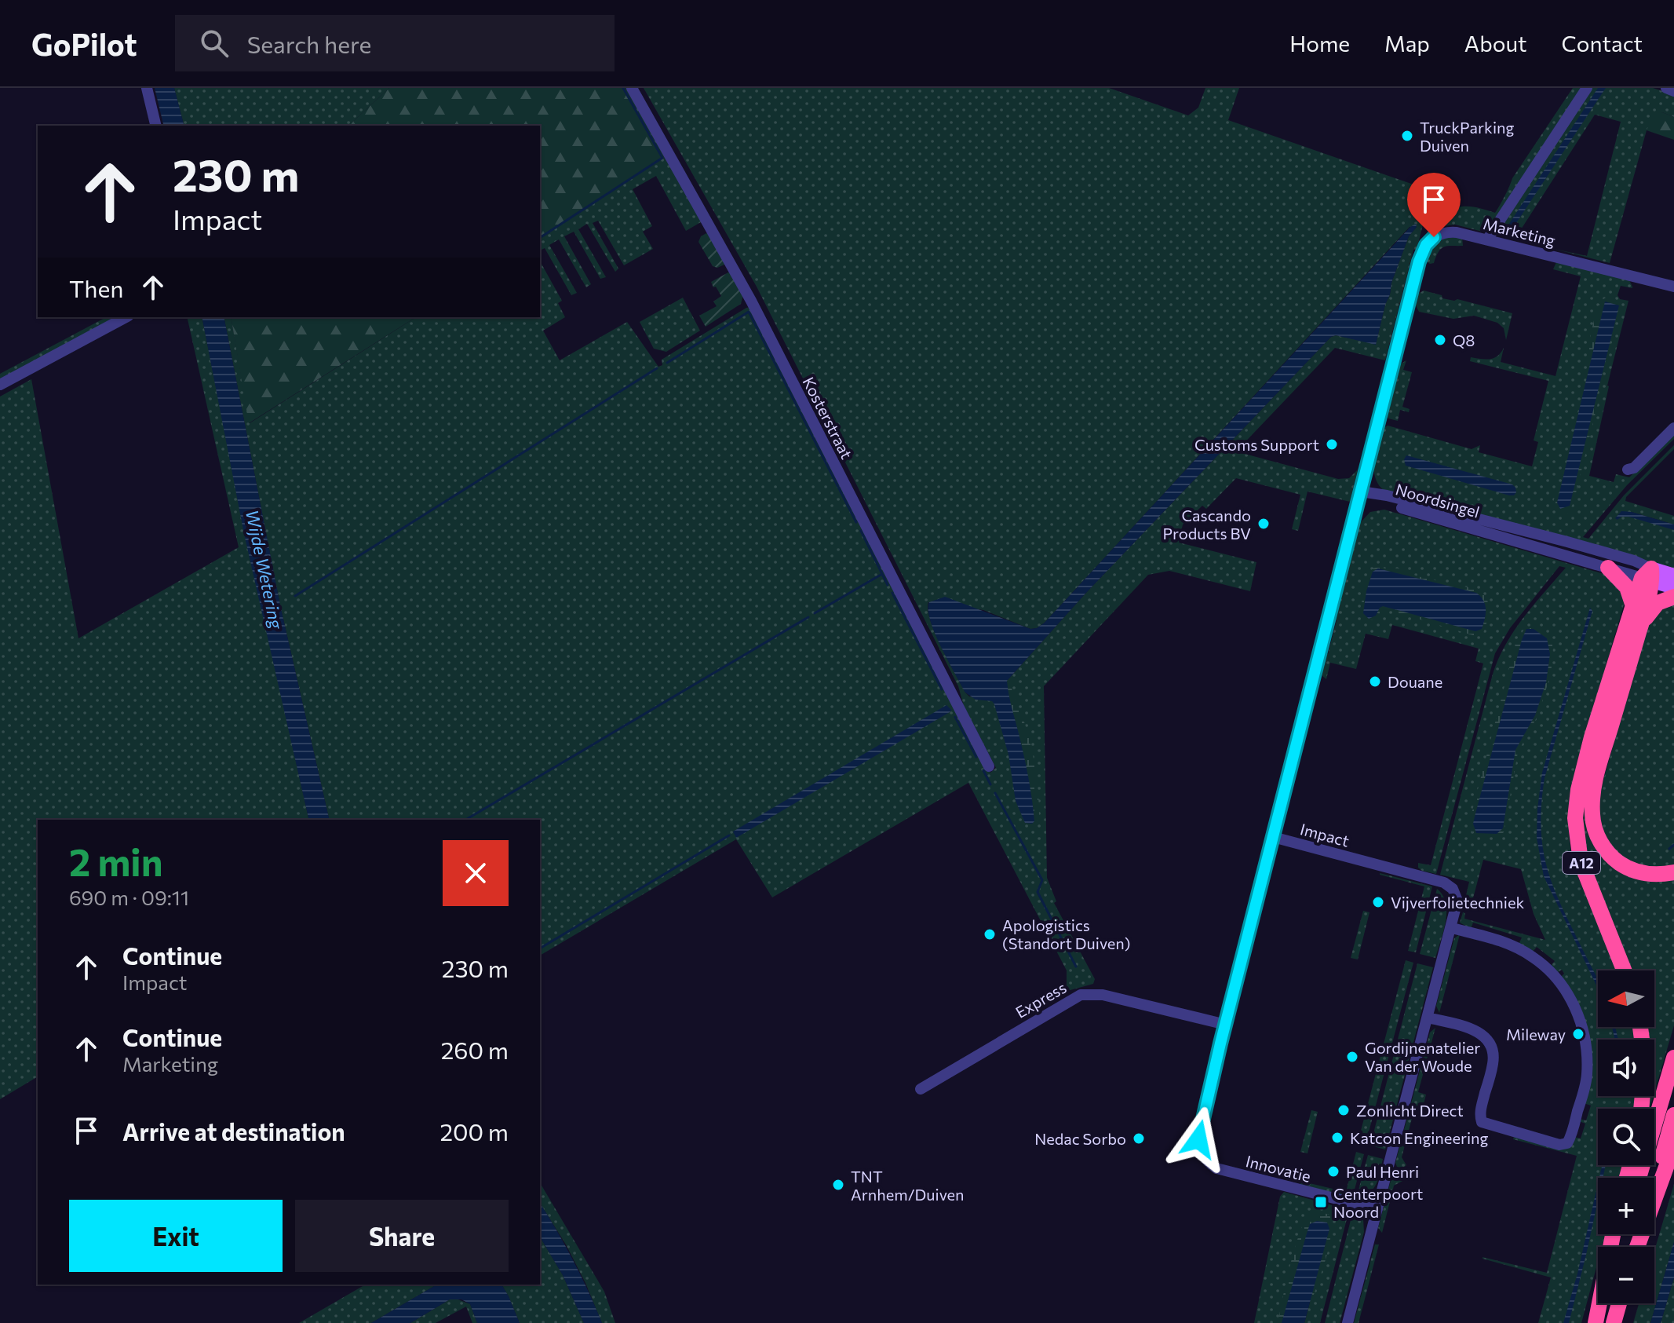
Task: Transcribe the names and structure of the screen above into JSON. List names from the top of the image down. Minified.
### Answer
{"streets":{"highway":["A12"],"main road":["Noordsingel"],"street":["Marketing","Kosterstraat","Impact","Express","Innovatie"]},"crossings":[["Marketing","Noordsingel"],["Noordsingel","A12"],["Impact","Innovatie"],["Express","Innovatie"]],"water":["Wijde Wetering"],"places":{"other":["TruckParking Duiven","Q8","Customs Support","Cascando Products BV","Douane","Vijverfolietechniek","Apologistics (Standort Duiven)","Mileway","Gordijnenatelier Van der Woude","Zonlicht Direct","Katcon Engineering","Nedac Sorbo","Paul Henri","TNT Arnhem/Duiven"],"transit":["Centerpoort Noord"]},"north":"left","page":{"header":"GoPilot","search":"Search here","nav":["Home","Map","About","Contact"],"turn":["230 m","Impact"],"then":"Then","heading":["2 min","690 m · 09:11"],"list":[{"name":"Continue","note":"Impact","value":"230 m"},{"name":"Continue","note":"Marketing","value":"260 m"},{"name":"Arrive at destination","value":"200 m"}],"map_buttons":["+","−"],"buttons":["Exit","Share"]}}
